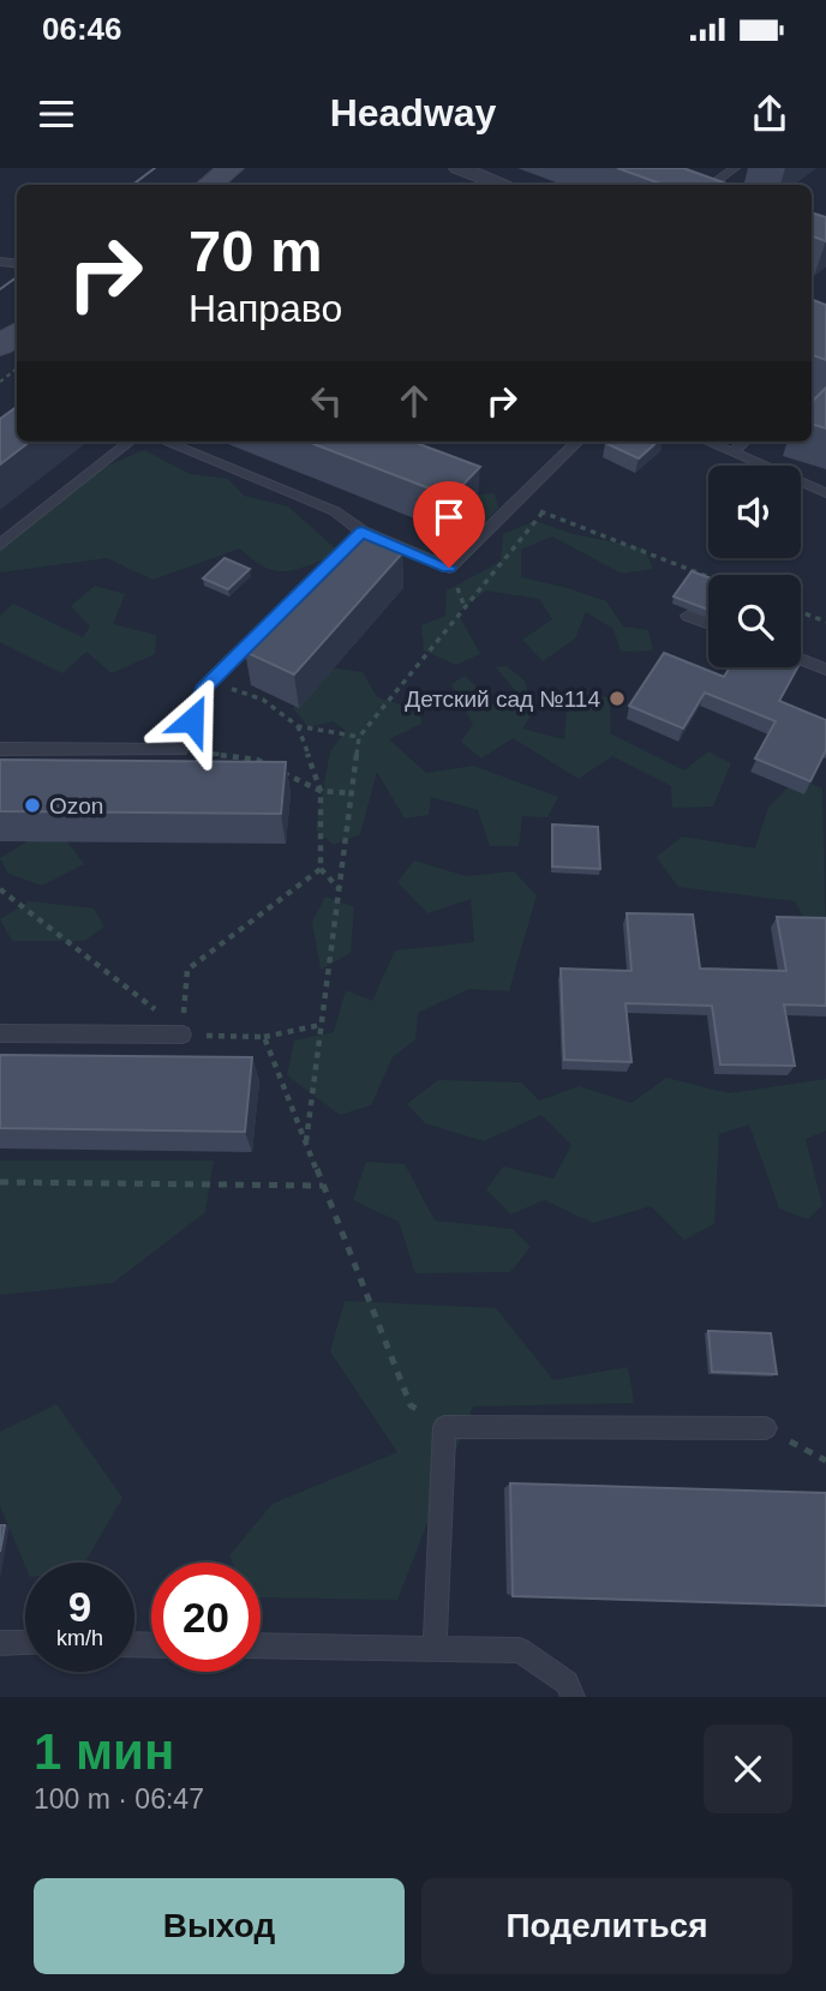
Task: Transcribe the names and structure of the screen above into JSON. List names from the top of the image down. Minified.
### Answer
{"places":["Детский сад №114","Ozon"],"page":{"status":"06:46","header":"Headway","turn":["70 m","Направо"],"speed":"9 km/h","limit":"20","heading":["1 мин","100 m · 06:47"],"buttons":["Выход","Поделиться"]}}
